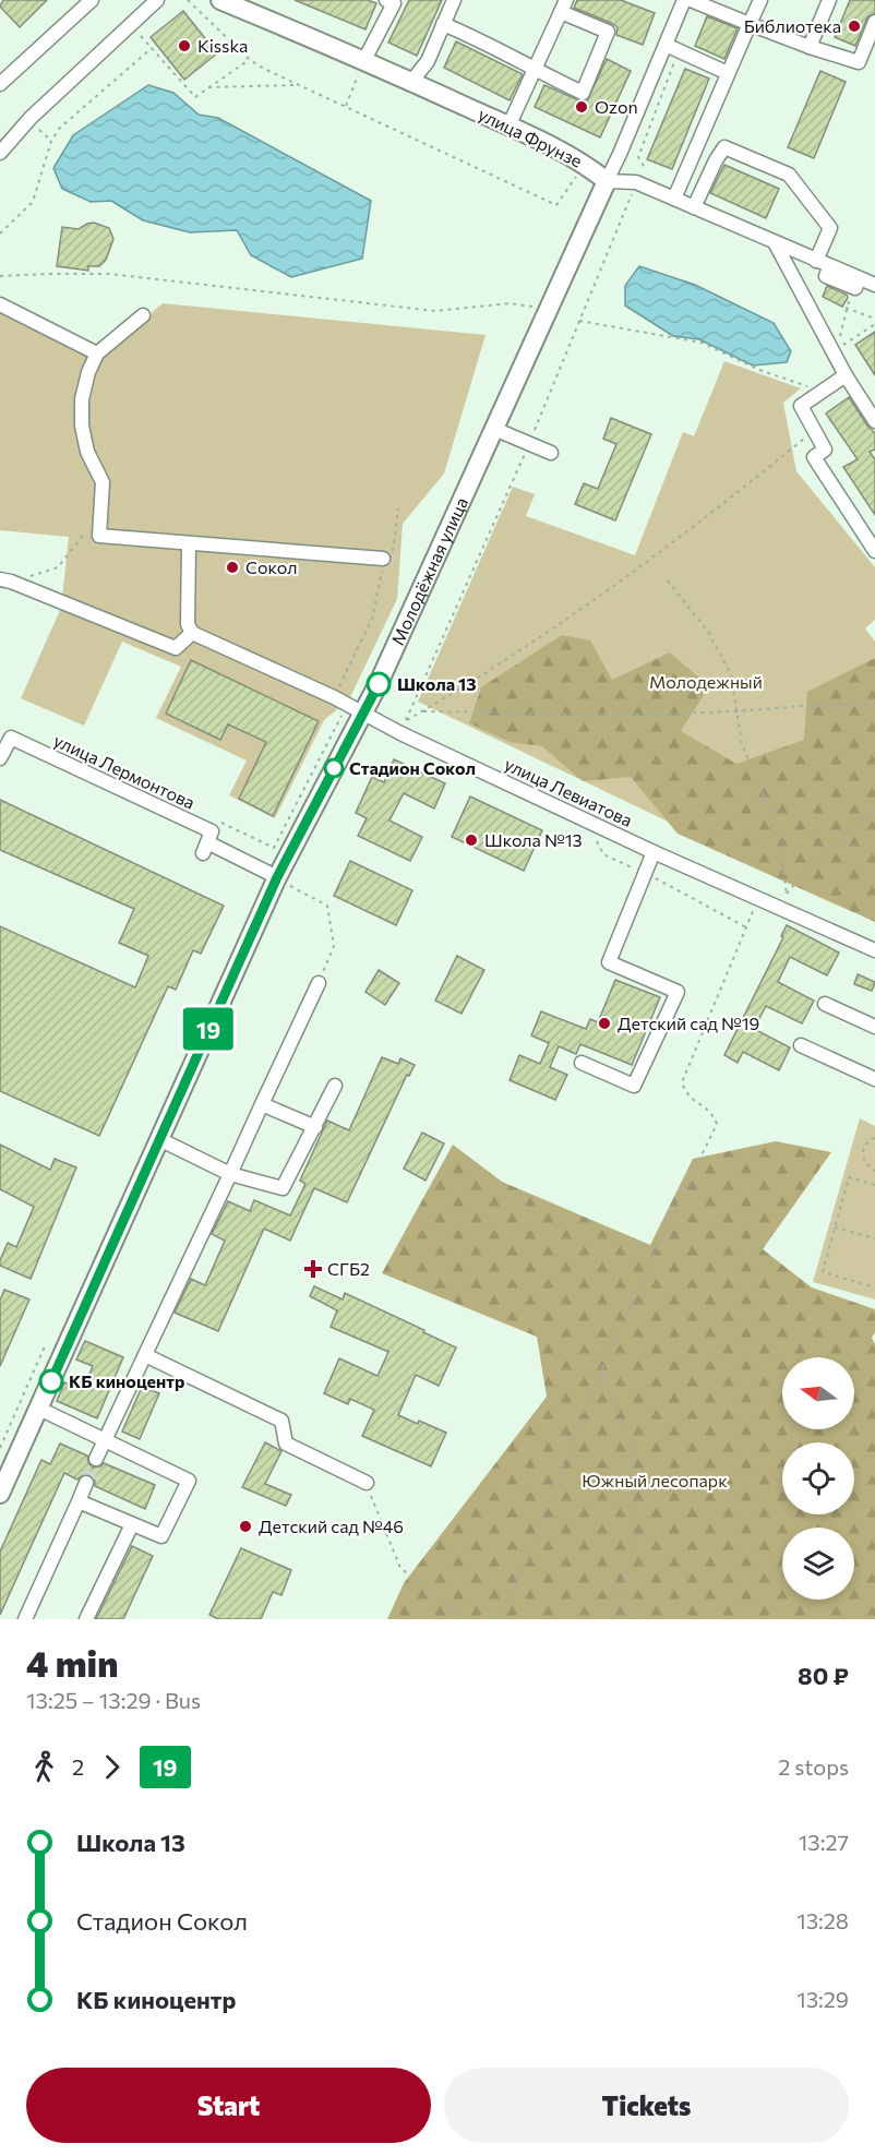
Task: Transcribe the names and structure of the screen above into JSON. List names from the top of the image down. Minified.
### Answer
{"streets":{"main road":["улица Фрунзе","Молодёжная улица"],"street":["улица Лермонтова","улица Левиатова"]},"crossings":[["улица Фрунзе","Молодёжная улица"],["Молодёжная улица","улица Лермонтова"],["Молодёжная улица","улица Левиатова"]],"parks":["Молодежный","Южный лесопарк"],"places":{"other":["Библиотека","Kisska","Ozon","Сокол","Школа 13","Стадион Сокол","Школа №13","Детский сад №19","КБ киноцентр","Детский сад №46"],"health":["СГБ2"]},"lines":["bus line 19"],"north":"left","page":{"on_map":"19","heading":["4 min","13:25 – 13:29 · Bus","80 ₽"],"legs":["2","19","2 stops"],"list":[{"name":"Школа 13","value":"13:27"},{"name":"Стадион Сокол","value":"13:28"},{"name":"КБ киноцентр","value":"13:29"}],"buttons":["Start","Tickets"]}}
